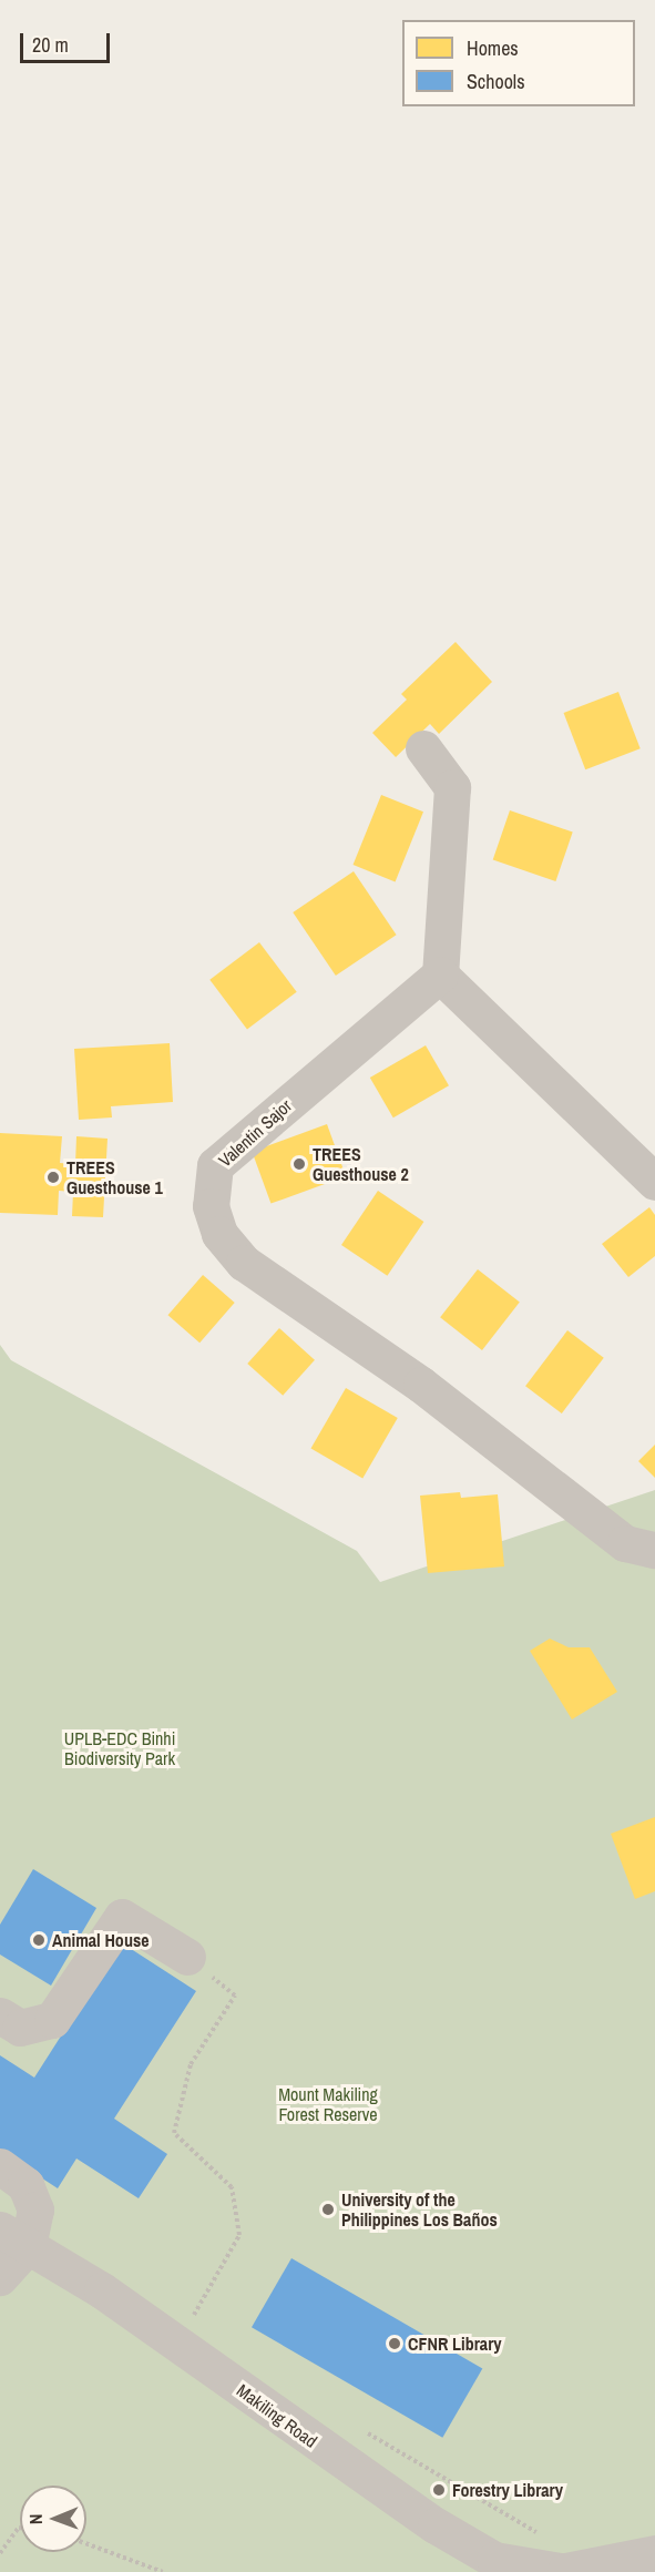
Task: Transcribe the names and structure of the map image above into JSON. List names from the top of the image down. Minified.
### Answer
{"streets":{"street":["Valentin Sajor","Makiling Road"]},"parks":["UPLB-EDC Binhi Biodiversity Park","Mount Makiling Forest Reserve"],"places":["TREES Guesthouse 2","TREES Guesthouse 1","Animal House","University of the Philippines Los Baños","CFNR Library","Forestry Library"],"legend":["Homes","Schools"],"scale_bar":"20 m","north":"left"}
